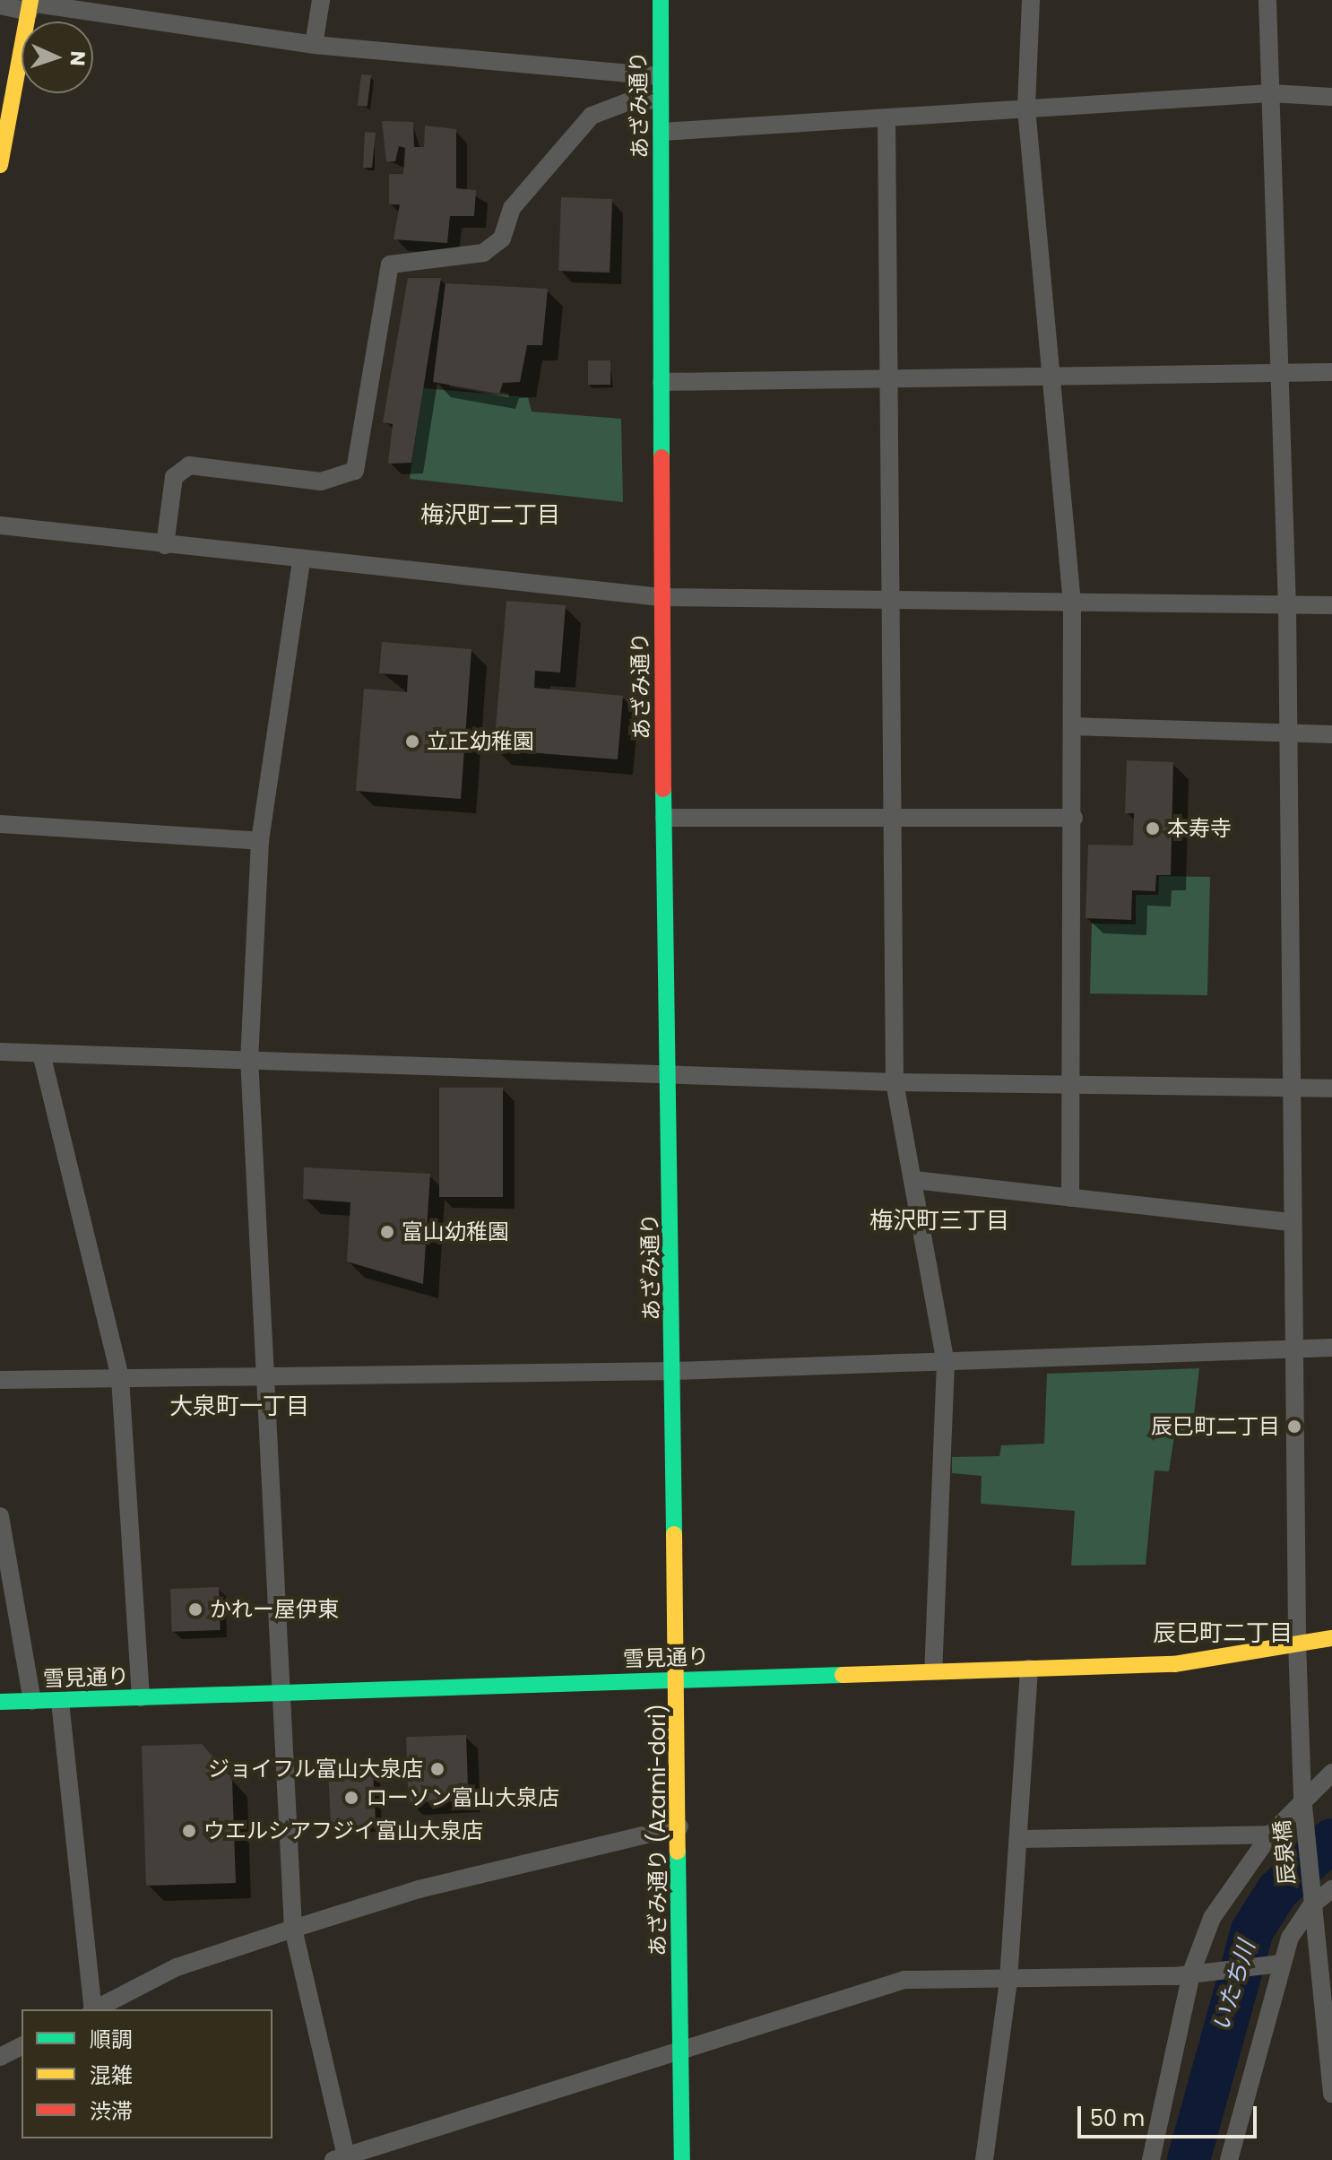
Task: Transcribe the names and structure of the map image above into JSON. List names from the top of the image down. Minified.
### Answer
{"streets":{"street":["あざみ通り","雪見通り","あざみ通り (Azami-dori)","辰泉橋"]},"crossings":[["あざみ通り","あざみ通り (Azami-dori)"],["雪見通り","あざみ通り (Azami-dori)"],["雪見通り","辰泉橋"]],"districts":["梅沢町二丁目","梅沢町三丁目","大泉町一丁目","辰巳町二丁目"],"water":["いたち川"],"places":["立正幼稚園","本寿寺","富山幼稚園","辰巳町二丁目","かれー屋伊東","ジョイフル富山大泉店","ローソン富山大泉店","ウエルシアフジイ富山大泉店"],"legend":["順調","混雑","渋滞"],"scale_bar":"50 m","north":"right"}
